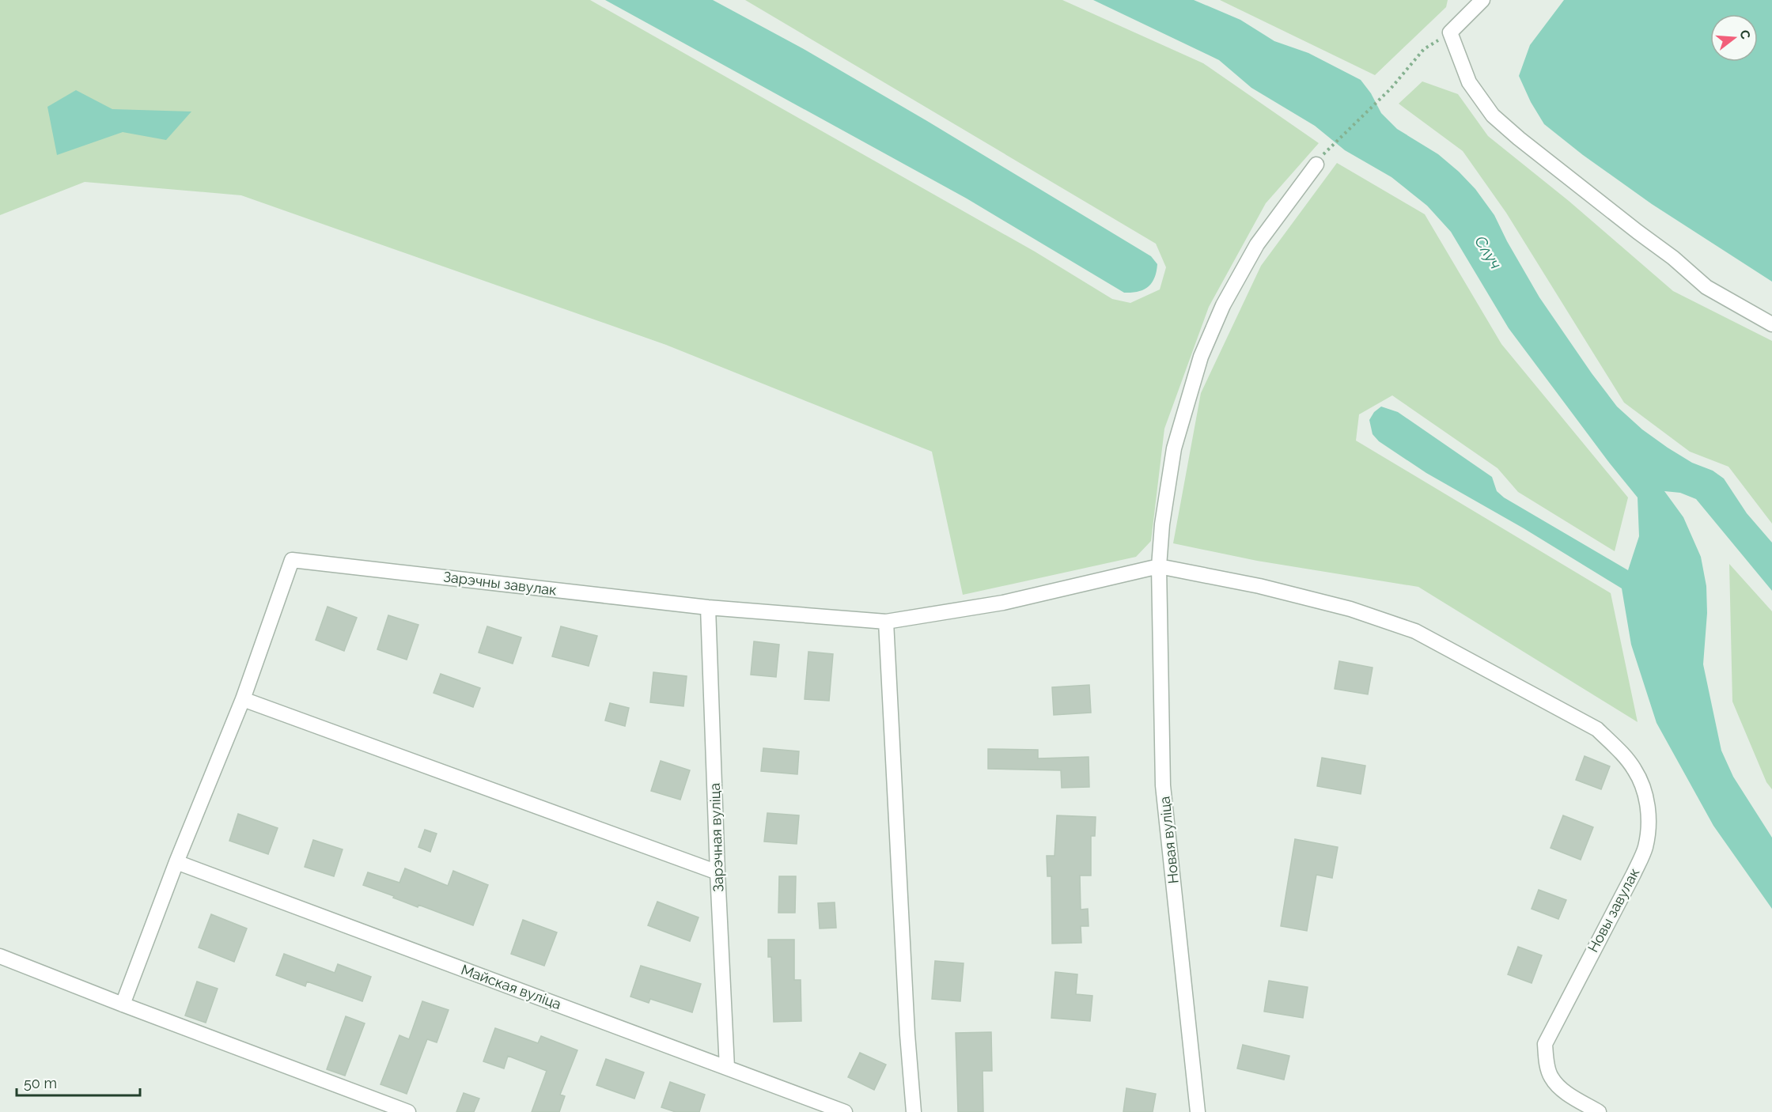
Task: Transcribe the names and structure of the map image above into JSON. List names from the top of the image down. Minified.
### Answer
{"streets":{"street":["Зарэчны завулак","Зарэчная вуліца","Новая вуліца","Новы завулак","Майская вуліца"]},"crossings":[["Зарэчны завулак","Зарэчная вуліца"],["Зарэчны завулак","Новая вуліца"],["Зарэчны завулак","Новы завулак"],["Зарэчная вуліца","Майская вуліца"],["Новая вуліца","Новы завулак"]],"water":["Случ"],"scale_bar":"50 m","north":"right"}
